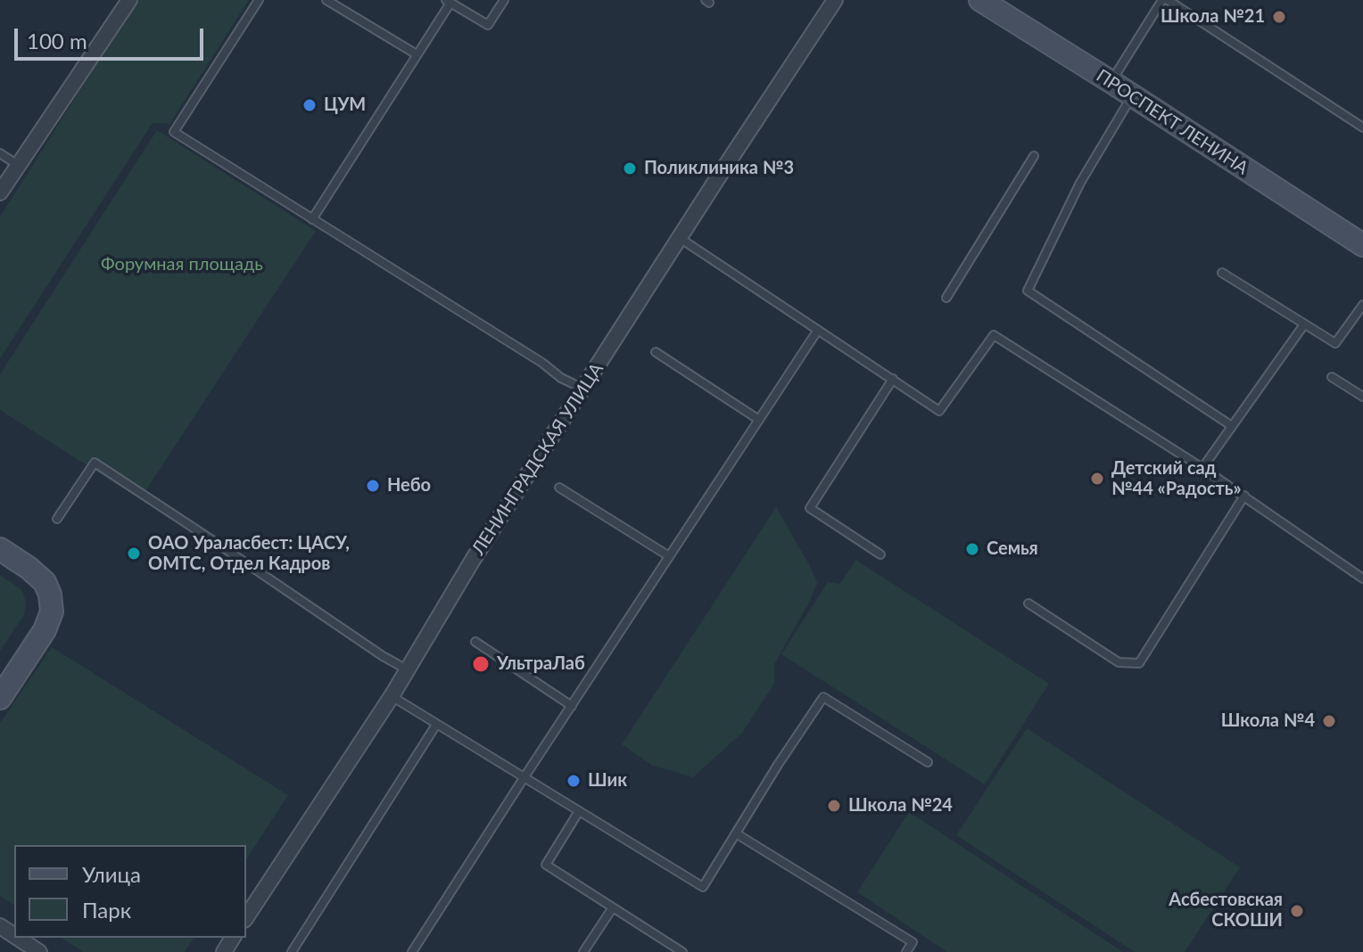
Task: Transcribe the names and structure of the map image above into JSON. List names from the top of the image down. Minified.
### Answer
{"streets":{"street":["ПРОСПЕКТ ЛЕНИНА","ЛЕНИНГРАДСКАЯ УЛИЦА"]},"parks":["Форумная площадь"],"places":["Школа №21","ЦУМ","Поликлиника №3","Детский сад №44 «Радость»","Небо","Семья","ОАО Ураласбест: ЦАСУ, ОМТС, Отдел Кадров","УльтраЛаб","Школа №4","Шик","Школа №24","Асбестовская СКОШИ"],"legend":["Улица","Парк"],"scale_bar":"100 m"}
